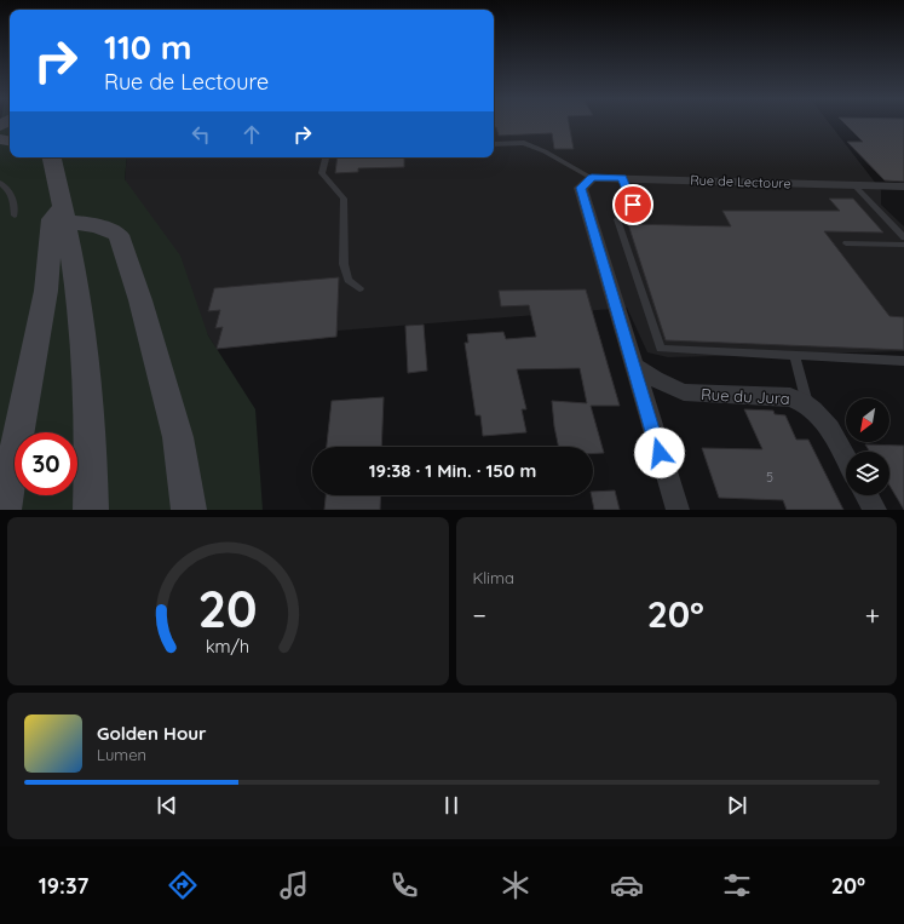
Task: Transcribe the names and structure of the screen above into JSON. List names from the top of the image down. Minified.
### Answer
{"streets":{"street":["Rue de Lectoure","Rue du Jura"]},"house_numbers":["5"],"north":"bottom left","page":{"turn":["110 m","Rue de Lectoure"],"limit":"30","trip":"19:38 · 1 Min. · 150 m","tile":"Klima","heat":["−","20°","+"],"song":["Golden Hour","Lumen"],"tabs":["19:37","20°"],"gauge":["20","km/h"]}}
